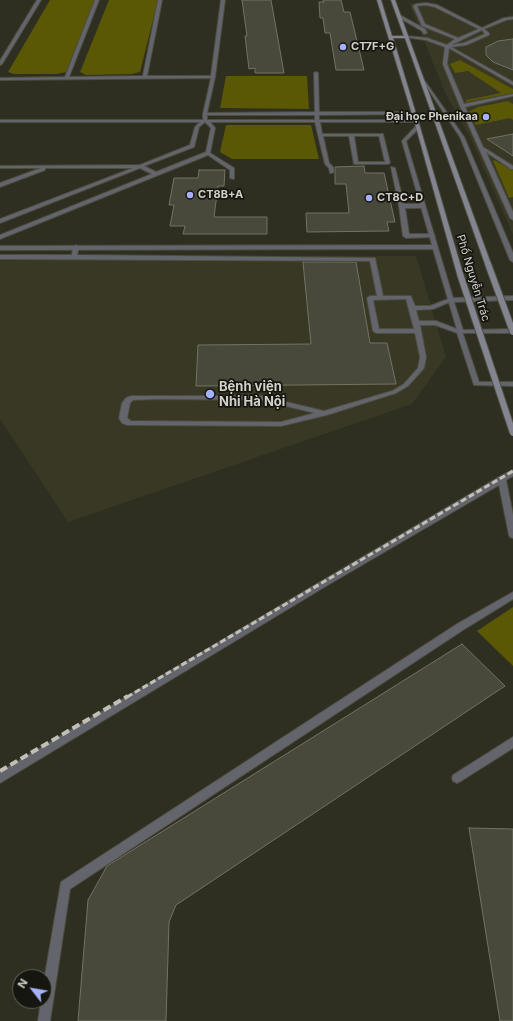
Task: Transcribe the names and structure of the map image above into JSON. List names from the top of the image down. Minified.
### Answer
{"streets":{"main road":["Phố Nguyễn Trác"]},"places":["CT7F+G","Đại học Phenikaa","CT8B+A","CT8C+D","Bệnh viện Nhi Hà Nội"],"north":"top left"}
